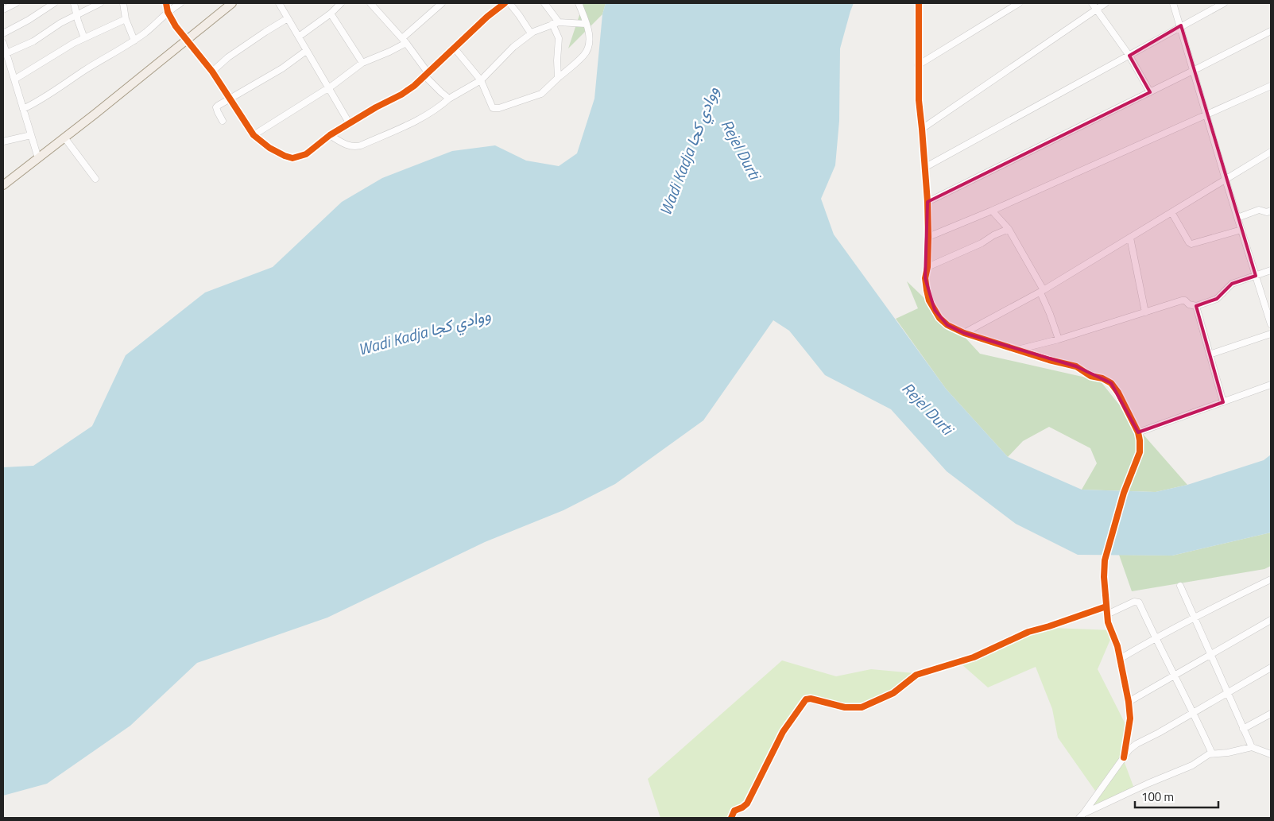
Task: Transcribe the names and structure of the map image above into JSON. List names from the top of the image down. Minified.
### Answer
{"water":["Rejel Durti","Wadi Kadja ووادي كجا"],"scale_bar":"100 m"}
